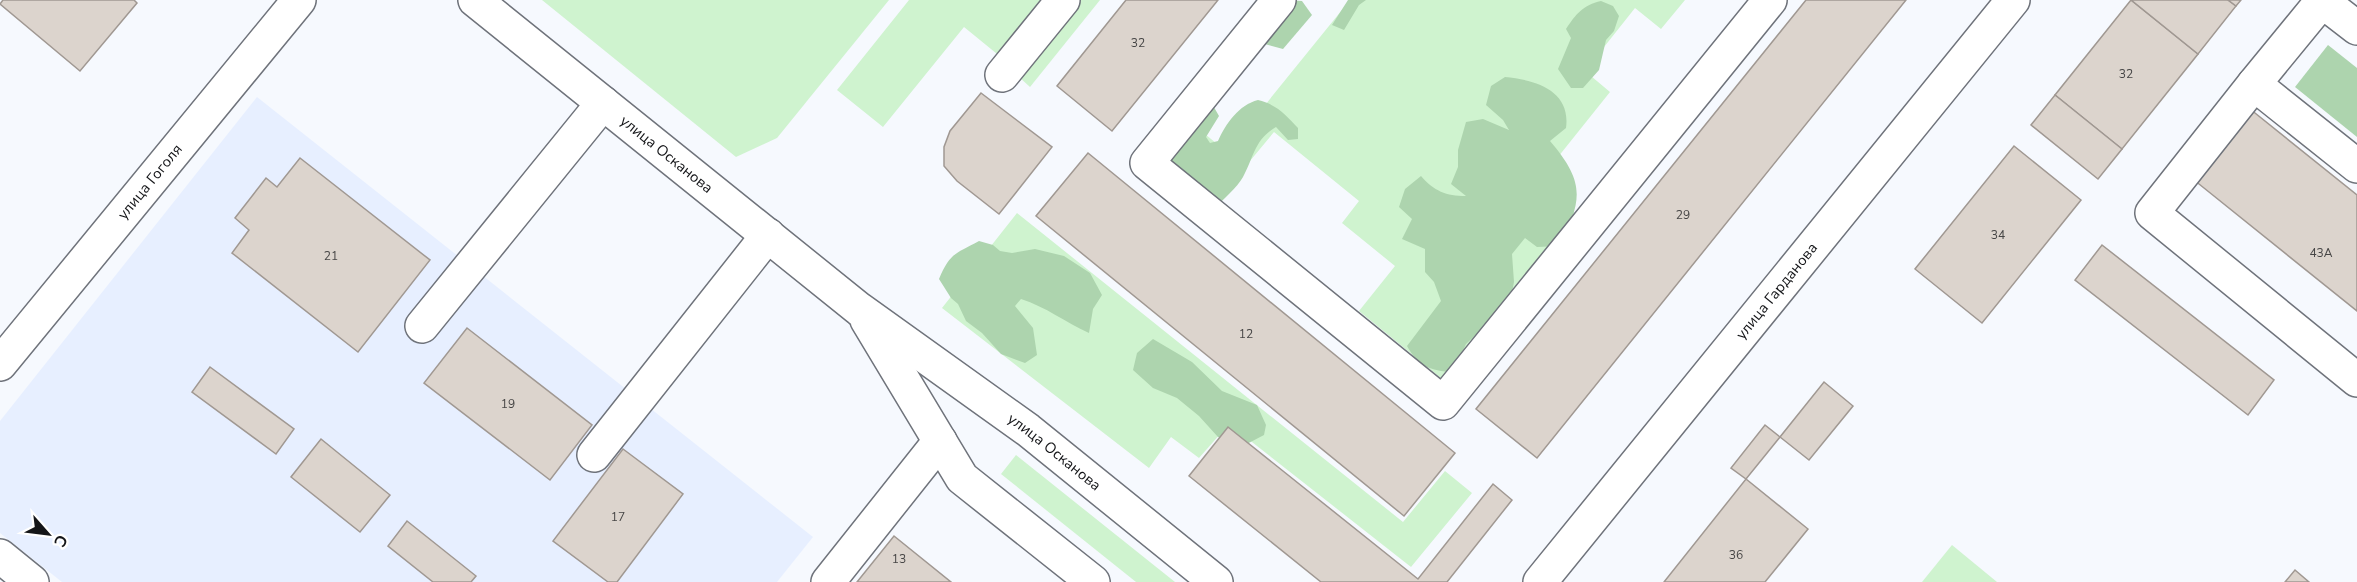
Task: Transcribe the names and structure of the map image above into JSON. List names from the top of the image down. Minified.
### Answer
{"streets":{"street":["улица Осканова","улица Гоголя","улица Гарданова"]},"house_numbers":["32","32","29","34","43А","21","12","19","17","36","13"],"north":"bottom right"}
